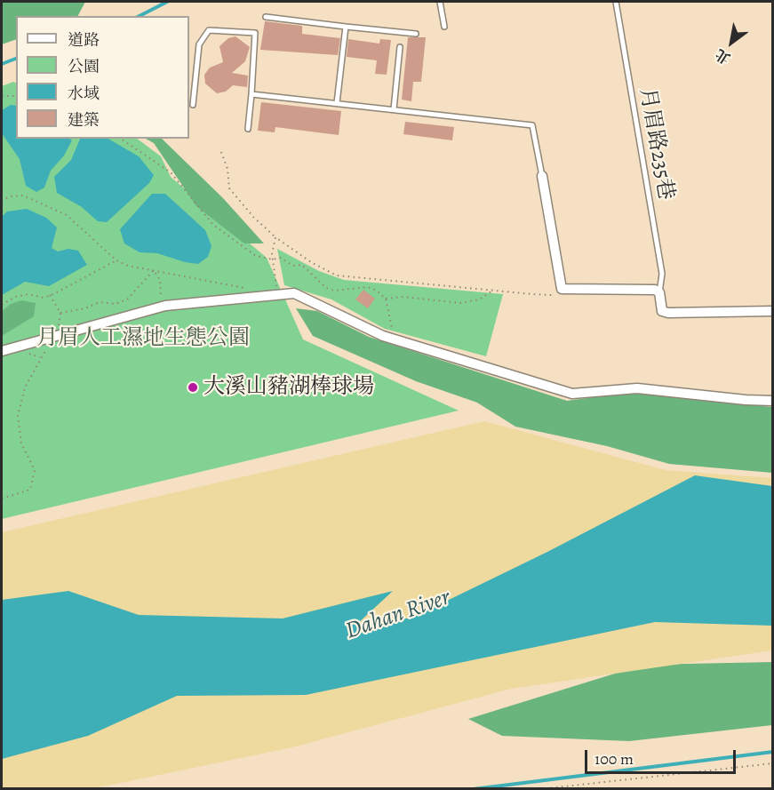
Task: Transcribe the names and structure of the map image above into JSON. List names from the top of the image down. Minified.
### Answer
{"streets":{"lane":["月眉路235巷"]},"water":["Dahan River"],"parks":["月眉人工濕地生態公園"],"places":["大溪山豬湖棒球場"],"legend":["道路","公園","水域","建築"],"scale_bar":"100 m","north":"bottom left"}
